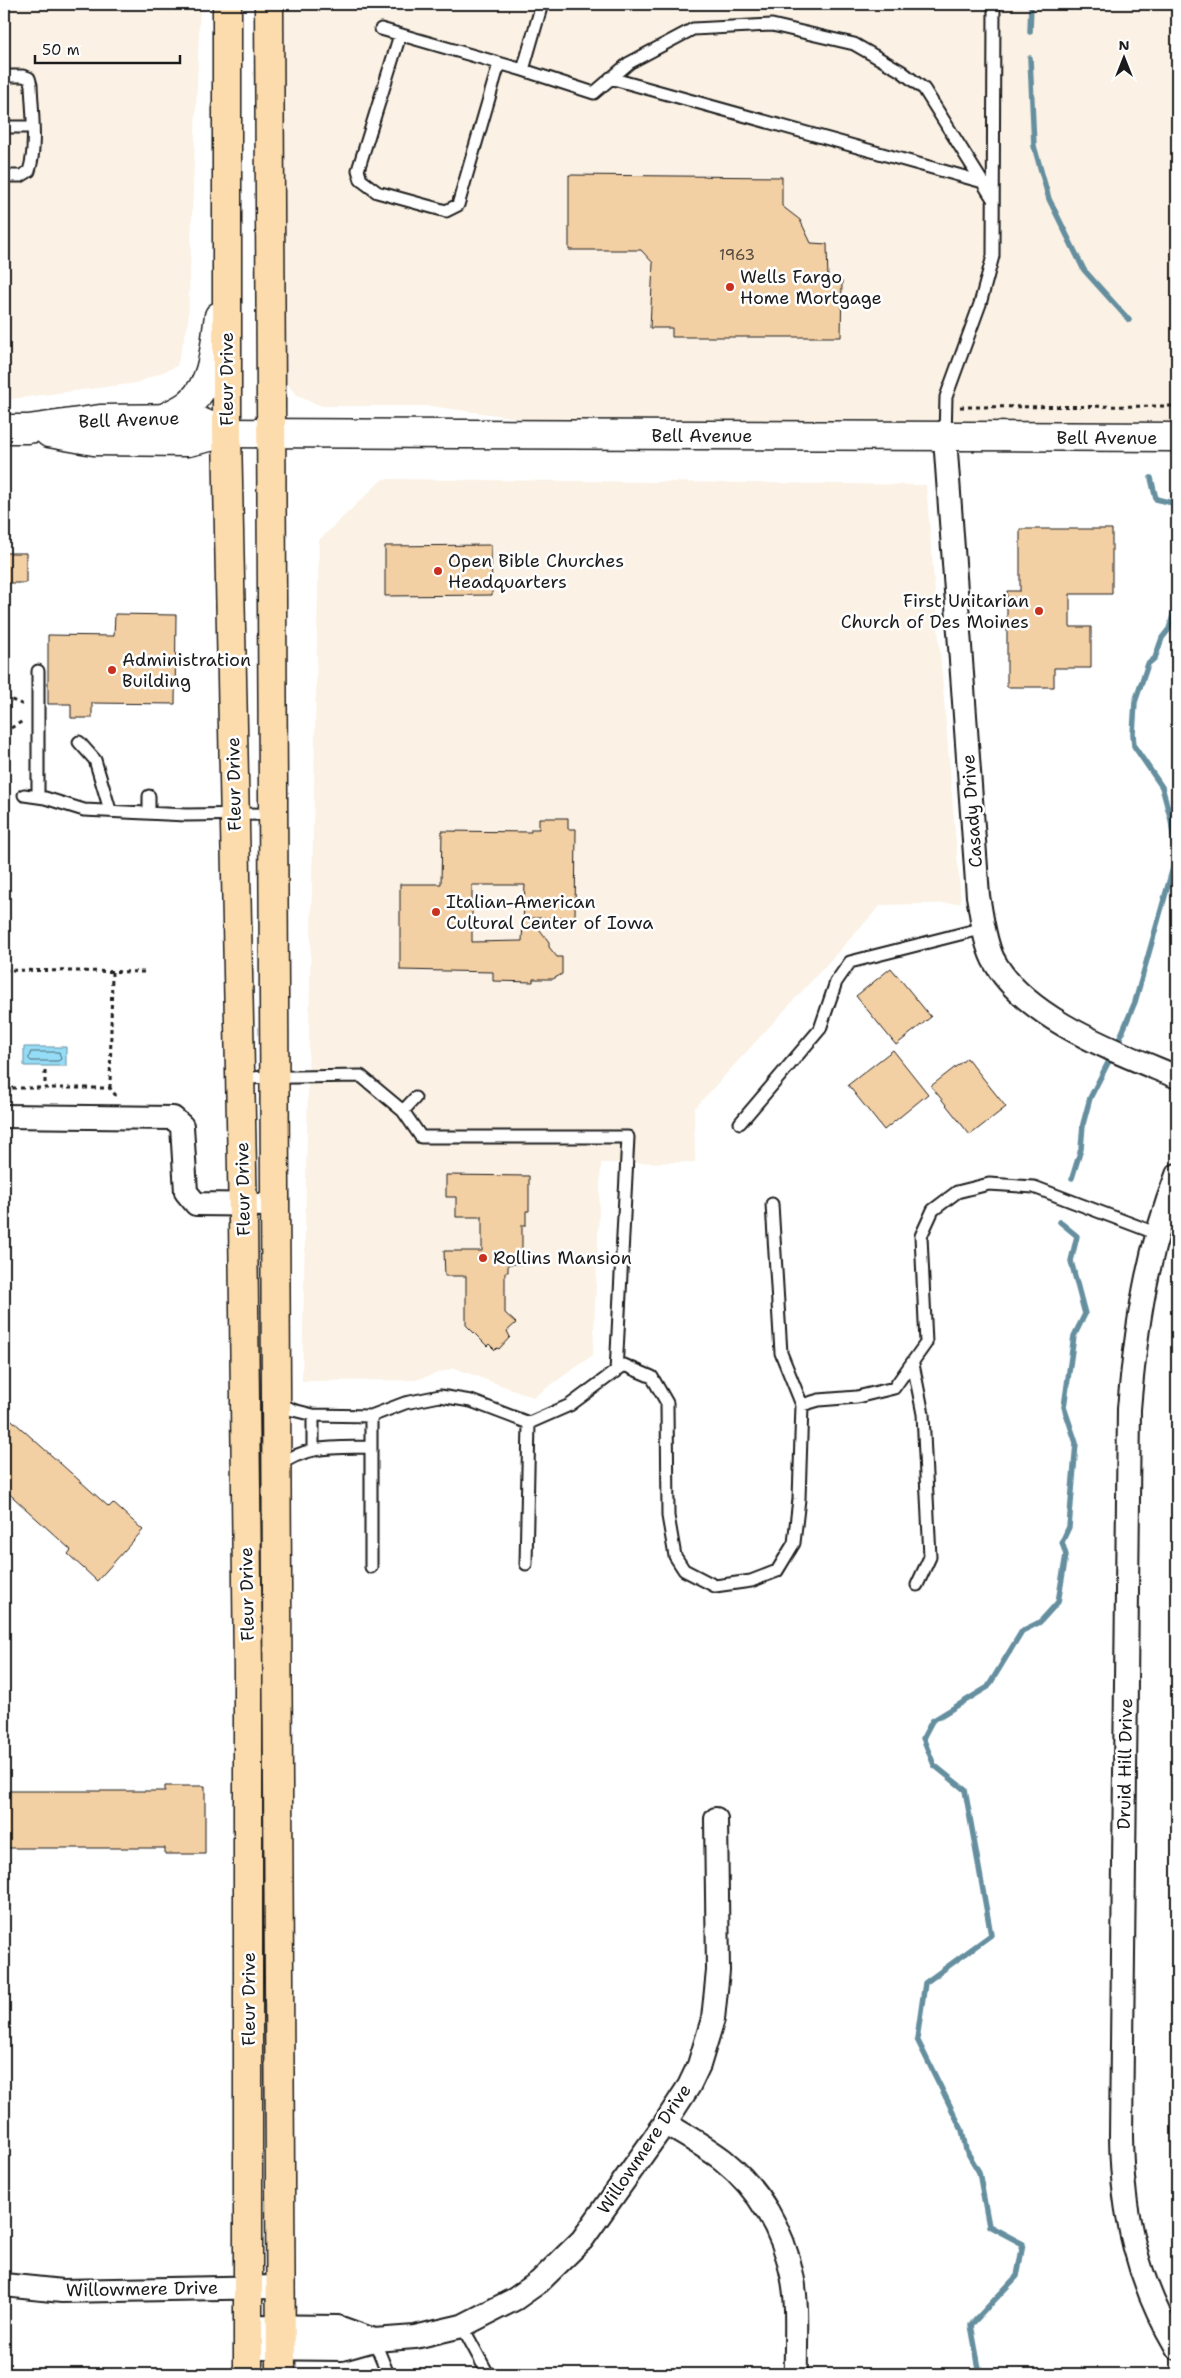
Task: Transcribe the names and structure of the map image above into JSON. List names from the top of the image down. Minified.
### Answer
{"streets":{"main road":["Fleur Drive","Bell Avenue"],"street":["Casady Drive","Druid Hill Drive","Willowmere Drive"]},"crossings":[["Fleur Drive","Bell Avenue"],["Fleur Drive","Willowmere Drive"],["Bell Avenue","Casady Drive"]],"places":["Wells Fargo Home Mortgage","Open Bible Churches Headquarters","First Unitarian Church of Des Moines","Administration Building","Italian-American Cultural Center of Iowa","Rollins Mansion"],"house_numbers":["1963"],"scale_bar":"50 m","north":"top"}
